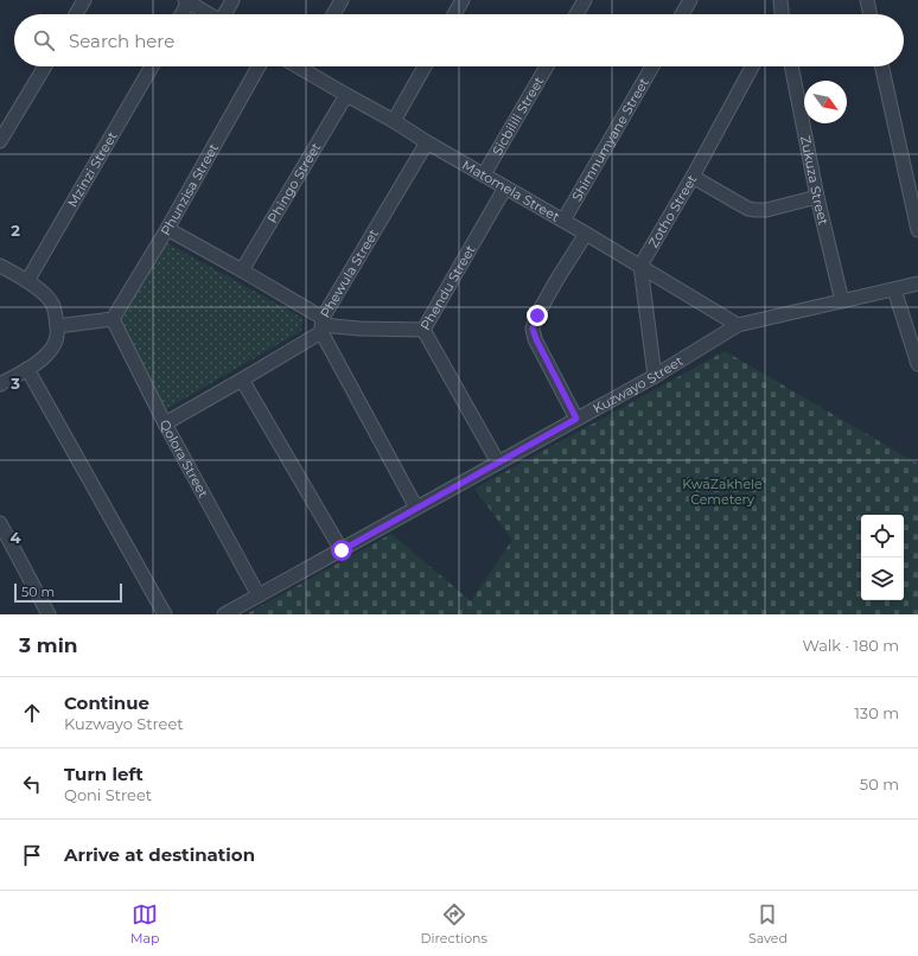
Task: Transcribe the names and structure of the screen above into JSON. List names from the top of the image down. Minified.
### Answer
{"streets":{"street":["Sicbilili Street","Shimnumyane Street","Mzinzi Street","Zukuza Street","Phingo Street","Phunzisa Street","Matomela Street","Zotho Street","Phewula Street","Phendu Street","Kuzwayo Street","Qolora Street"]},"crossings":[["Sicbilili Street","Matomela Street"],["Shimnumyane Street","Matomela Street"],["Zukuza Street","Kuzwayo Street"],["Phingo Street","Matomela Street"],["Phunzisa Street","Qolora Street"],["Matomela Street","Zotho Street"],["Matomela Street","Phewula Street"],["Matomela Street","Phendu Street"],["Matomela Street","Kuzwayo Street"],["Phewula Street","Kuzwayo Street"],["Phendu Street","Kuzwayo Street"],["Kuzwayo Street","Qolora Street"]],"parks":["KwaZakhele Cemetery"],"scale_bar":"50 m","north":"bottom right","page":{"search":"Search here","scale":"50 m","heading":["3 min","Walk · 180 m"],"list":[["Continue","Kuzwayo Street","130 m"],["Turn left","Qoni Street","50 m"],"Arrive at destination"],"nav":["Map","Directions","Saved"]},"grid":{"rows":["2","3","4"]}}
